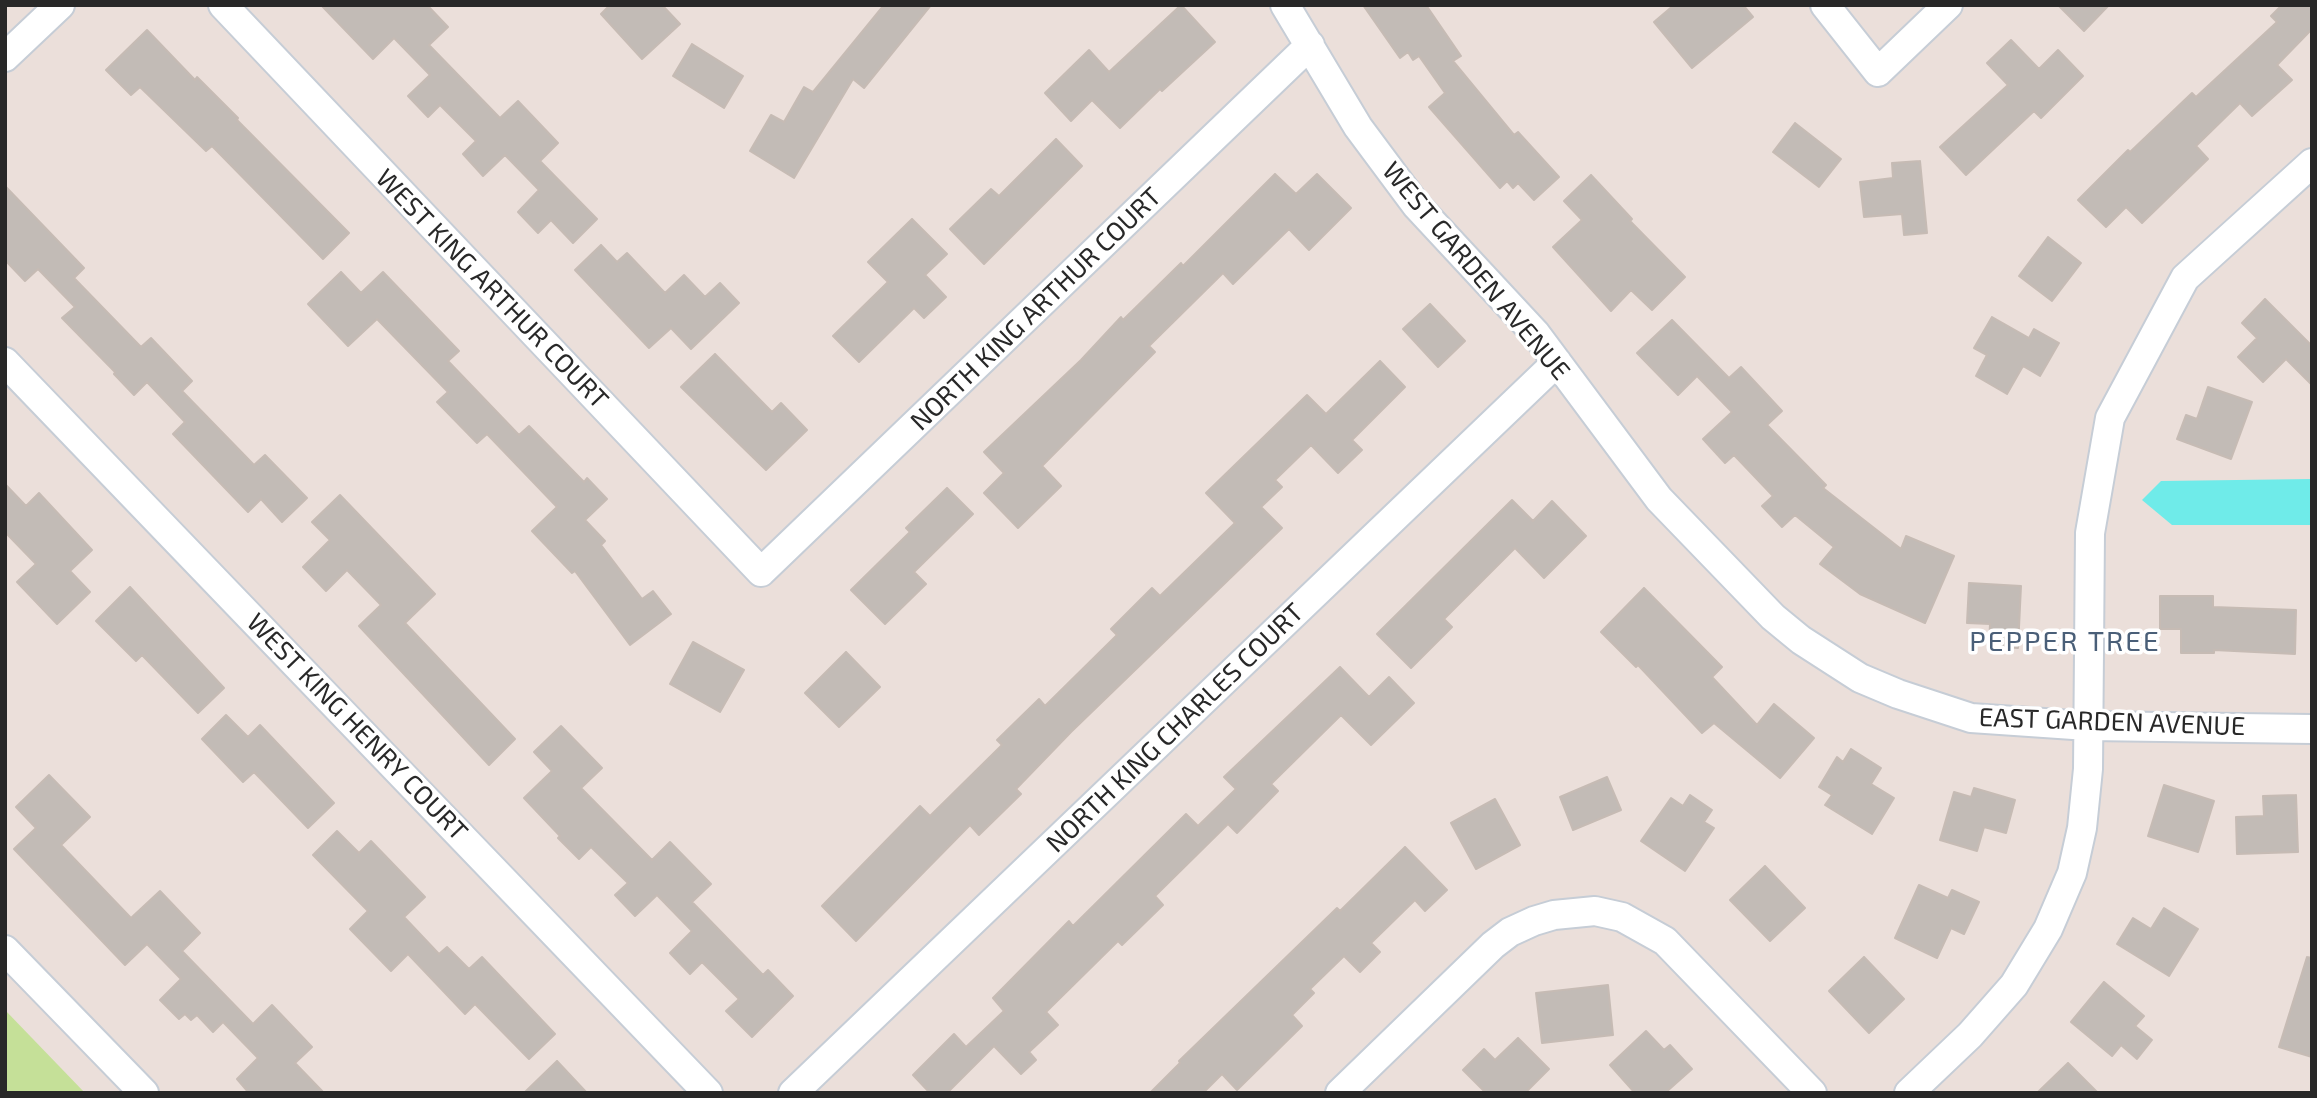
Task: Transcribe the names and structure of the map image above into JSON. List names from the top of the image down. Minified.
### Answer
{"streets":{"street":["WEST GARDEN AVENUE","WEST KING ARTHUR COURT","NORTH KING ARTHUR COURT","EAST GARDEN AVENUE","WEST KING HENRY COURT","NORTH KING CHARLES COURT"]},"crossings":[["WEST GARDEN AVENUE","NORTH KING ARTHUR COURT"],["WEST GARDEN AVENUE","EAST GARDEN AVENUE"],["WEST GARDEN AVENUE","NORTH KING CHARLES COURT"],["WEST KING ARTHUR COURT","NORTH KING ARTHUR COURT"]],"districts":["PEPPER TREE"]}
